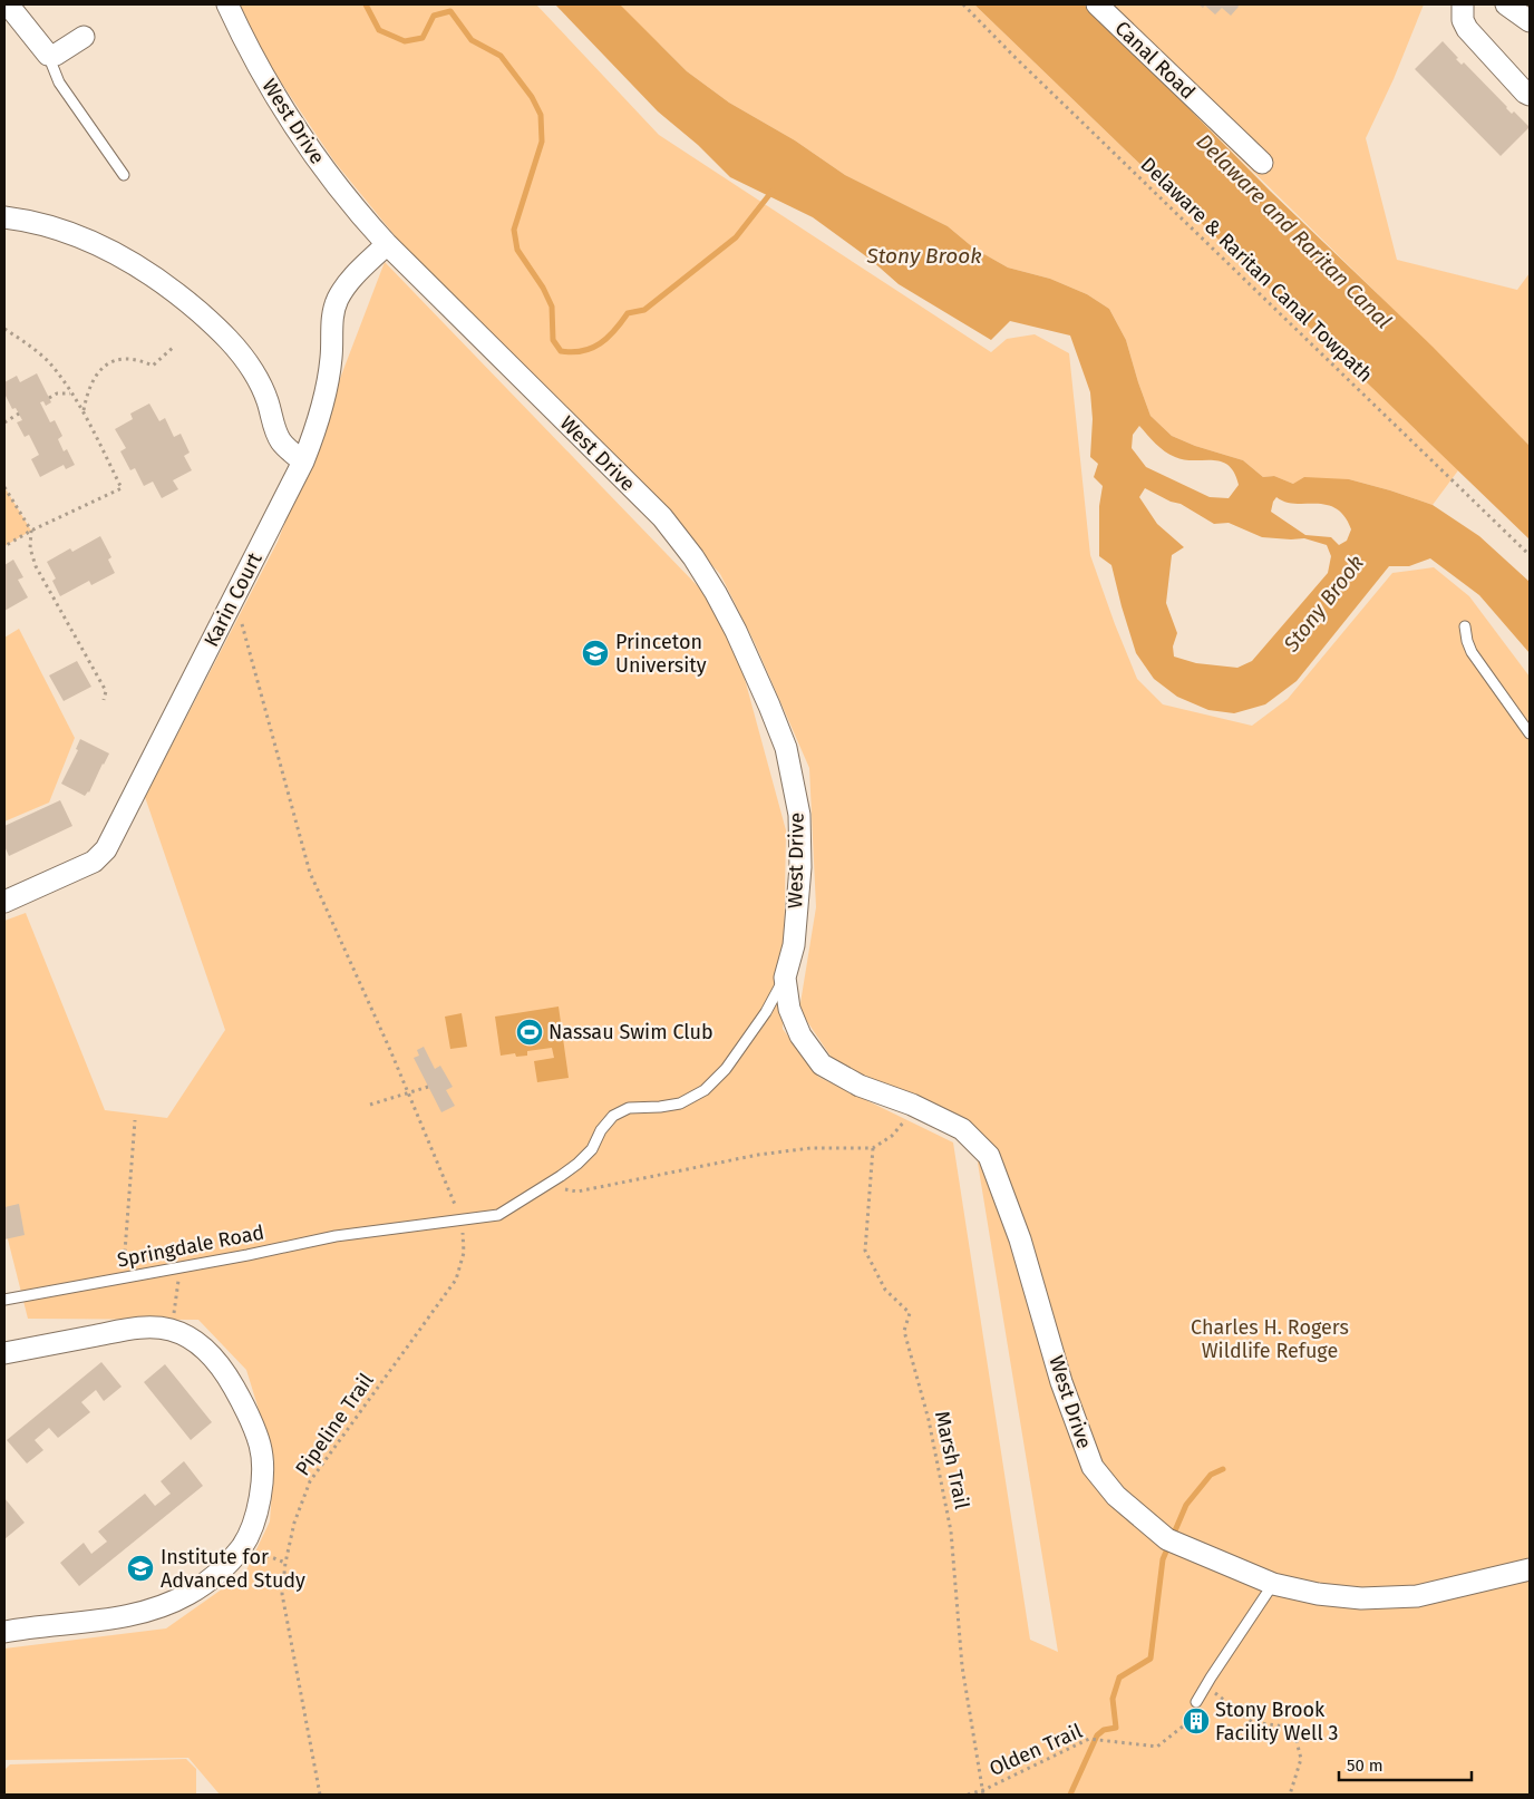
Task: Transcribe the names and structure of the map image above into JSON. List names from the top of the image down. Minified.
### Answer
{"streets":{"street":["Canal Road","West Drive","Karin Court"],"lane":["Springdale Road"],"path":["Delaware & Raritan Canal Towpath","Pipeline Trail","Marsh Trail","Olden Trail"]},"crossings":[["West Drive","Karin Court"],["West Drive","Springdale Road"],["West Drive","Pipeline Trail"],["Karin Court","Pipeline Trail"],["Marsh Trail","Olden Trail"]],"water":["Delaware and Raritan Canal","Stony Brook"],"parks":["Charles H. Rogers Wildlife Refuge"],"places":{"school or university":["Princeton University","Institute for Advanced Study"],"sports":["Nassau Swim Club"],"building":["Stony Brook Facility Well 3"]},"scale_bar":"50 m"}
